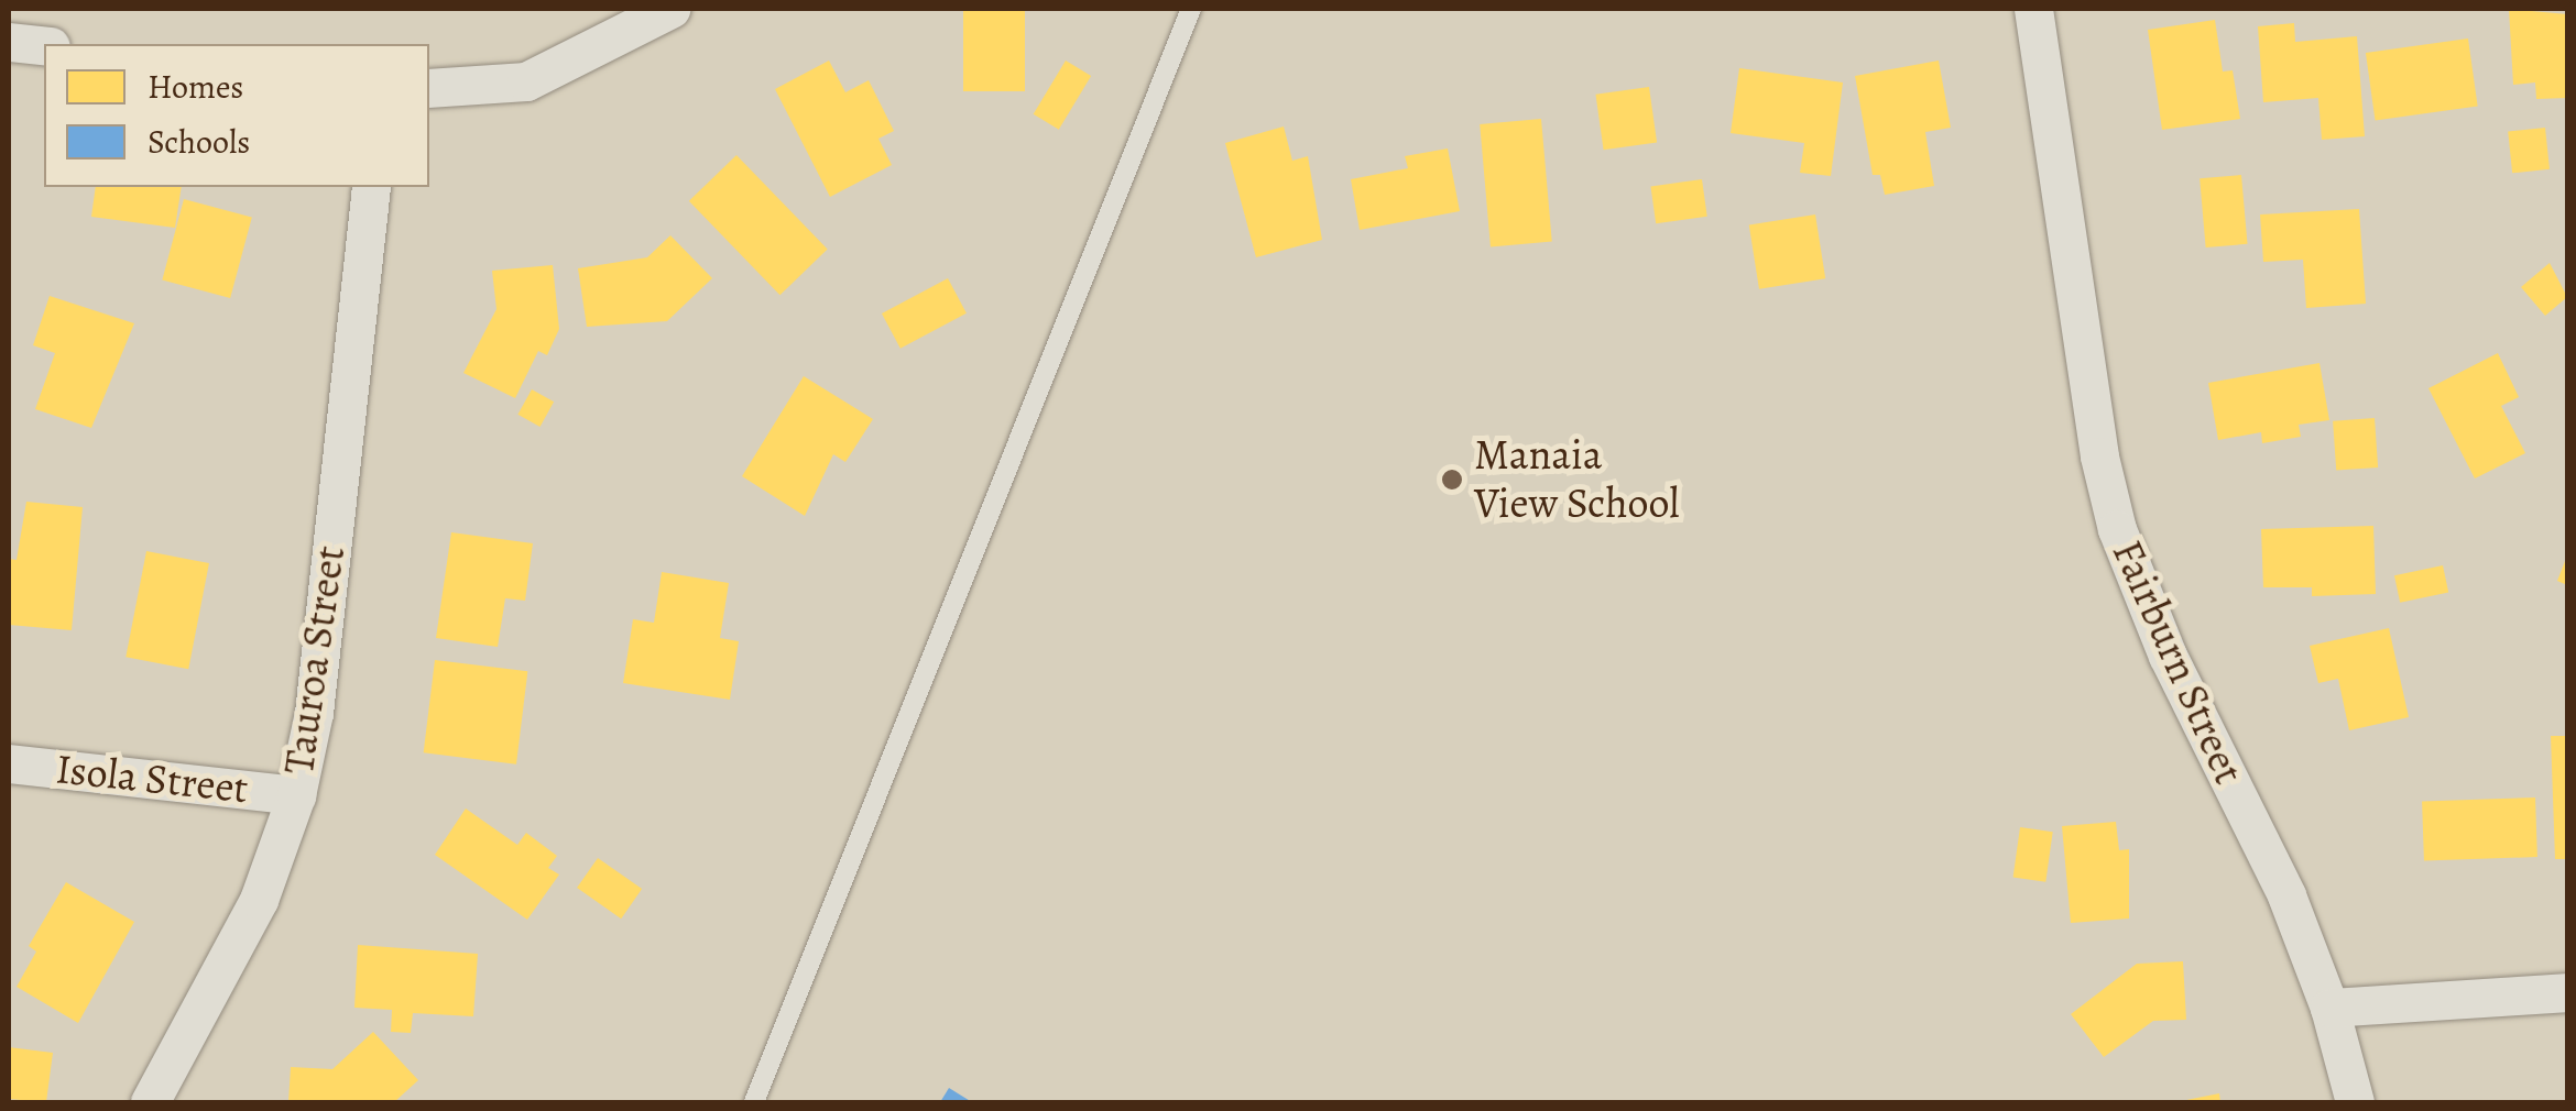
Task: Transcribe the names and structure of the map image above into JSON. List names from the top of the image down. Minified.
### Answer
{"streets":{"street":["Tauroa Street","Fairburn Street","Isola Street"]},"crossings":[["Tauroa Street","Isola Street"]],"places":["Manaia View School"],"legend":["Homes","Schools"]}
